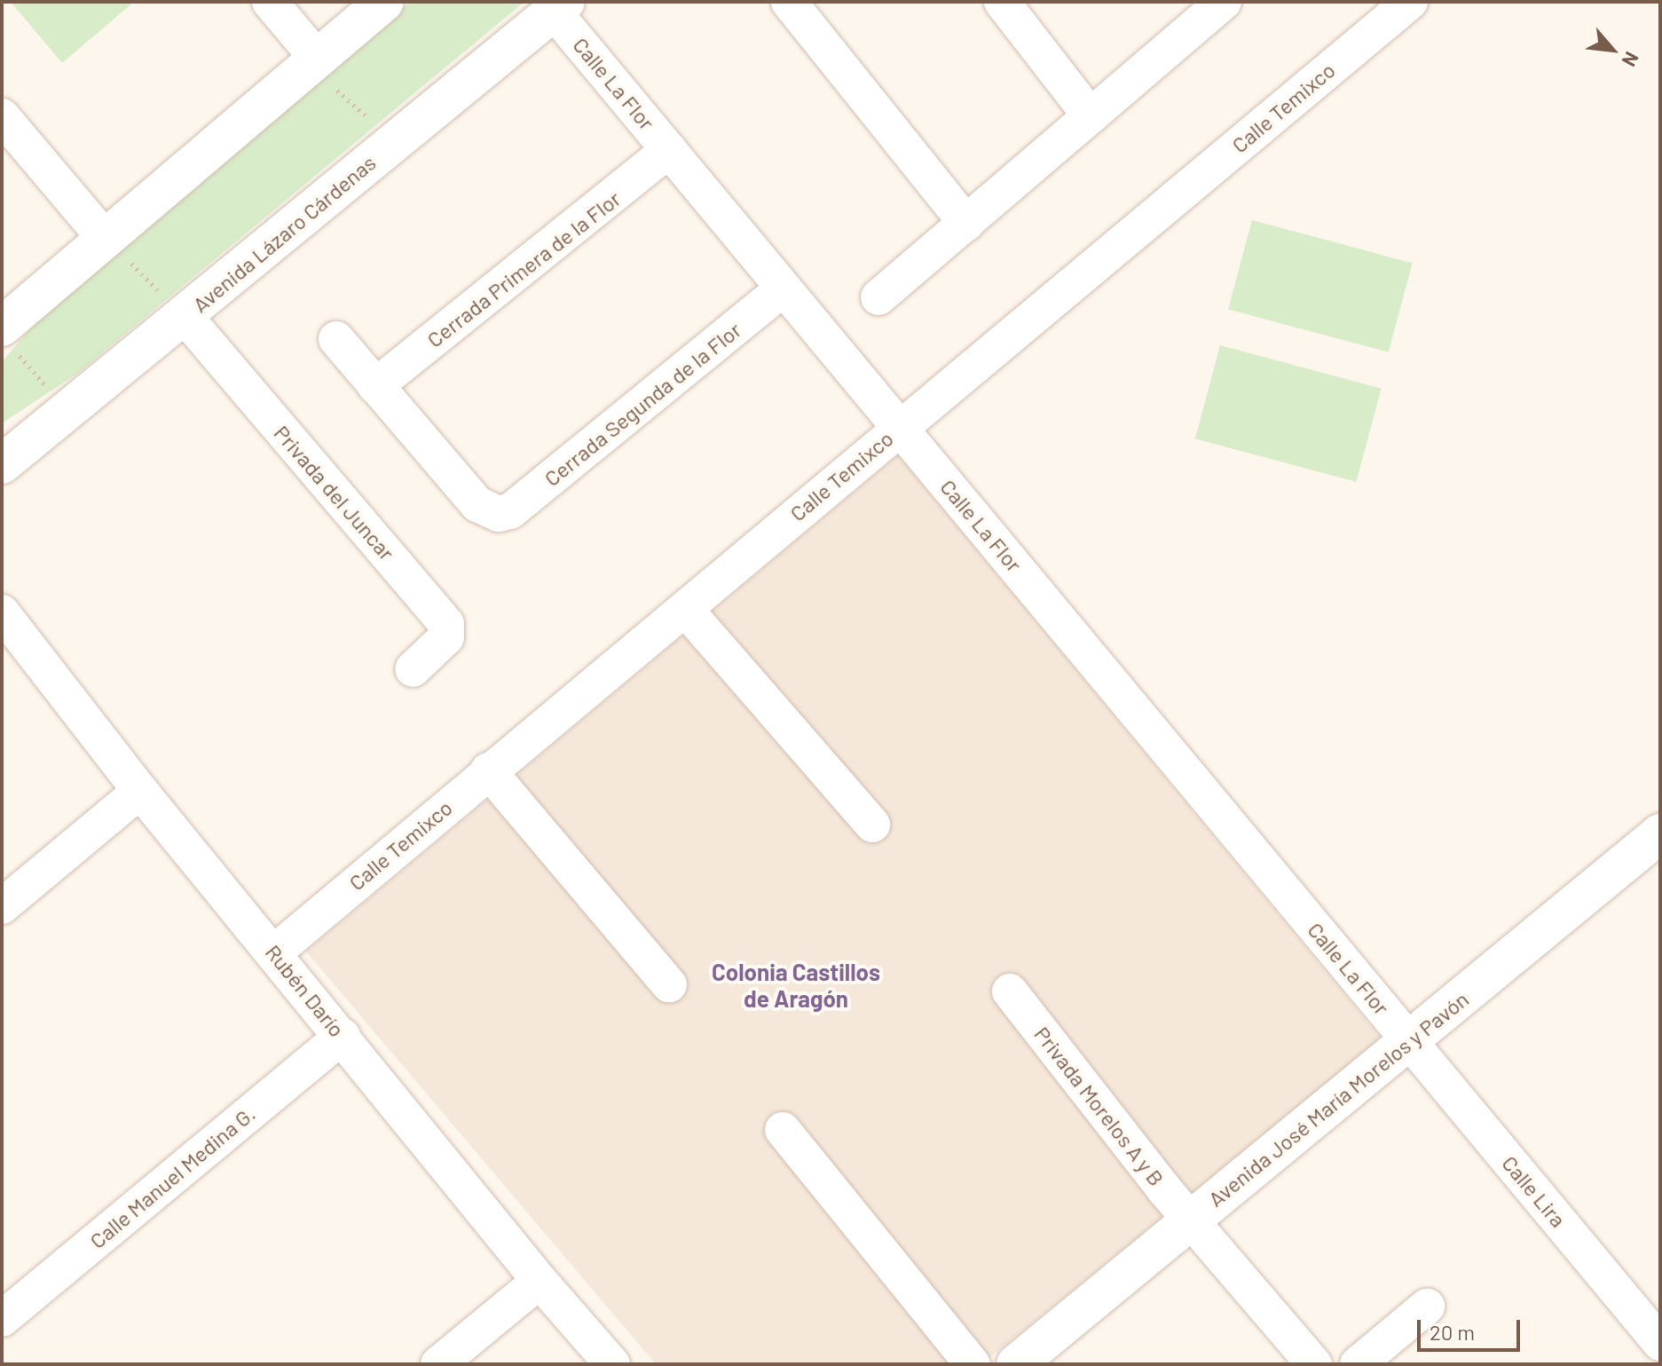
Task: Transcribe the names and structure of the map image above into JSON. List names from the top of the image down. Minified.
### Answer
{"streets":{"street":["Calle La Flor","Calle Temixco","Avenida Lázaro Cárdenas","Cerrada Primera de la Flor","Cerrada Segunda de la Flor","Privada del Juncar","Rubén Darío","Avenida José María Morelos y Pavón","Privada Morelos A y B","Calle Manuel Medina G.","Calle Lira"]},"crossings":[["Calle La Flor","Calle Temixco"],["Calle La Flor","Avenida Lázaro Cárdenas"],["Calle La Flor","Cerrada Primera de la Flor"],["Calle La Flor","Cerrada Segunda de la Flor"],["Calle La Flor","Avenida José María Morelos y Pavón"],["Calle La Flor","Calle Lira"],["Calle Temixco","Rubén Darío"],["Avenida Lázaro Cárdenas","Privada del Juncar"],["Cerrada Primera de la Flor","Cerrada Segunda de la Flor"],["Rubén Darío","Calle Manuel Medina G."],["Avenida José María Morelos y Pavón","Privada Morelos A y B"],["Avenida José María Morelos y Pavón","Calle Lira"]],"districts":["Colonia Castillos de Aragón"],"scale_bar":"20 m","north":"bottom right"}
